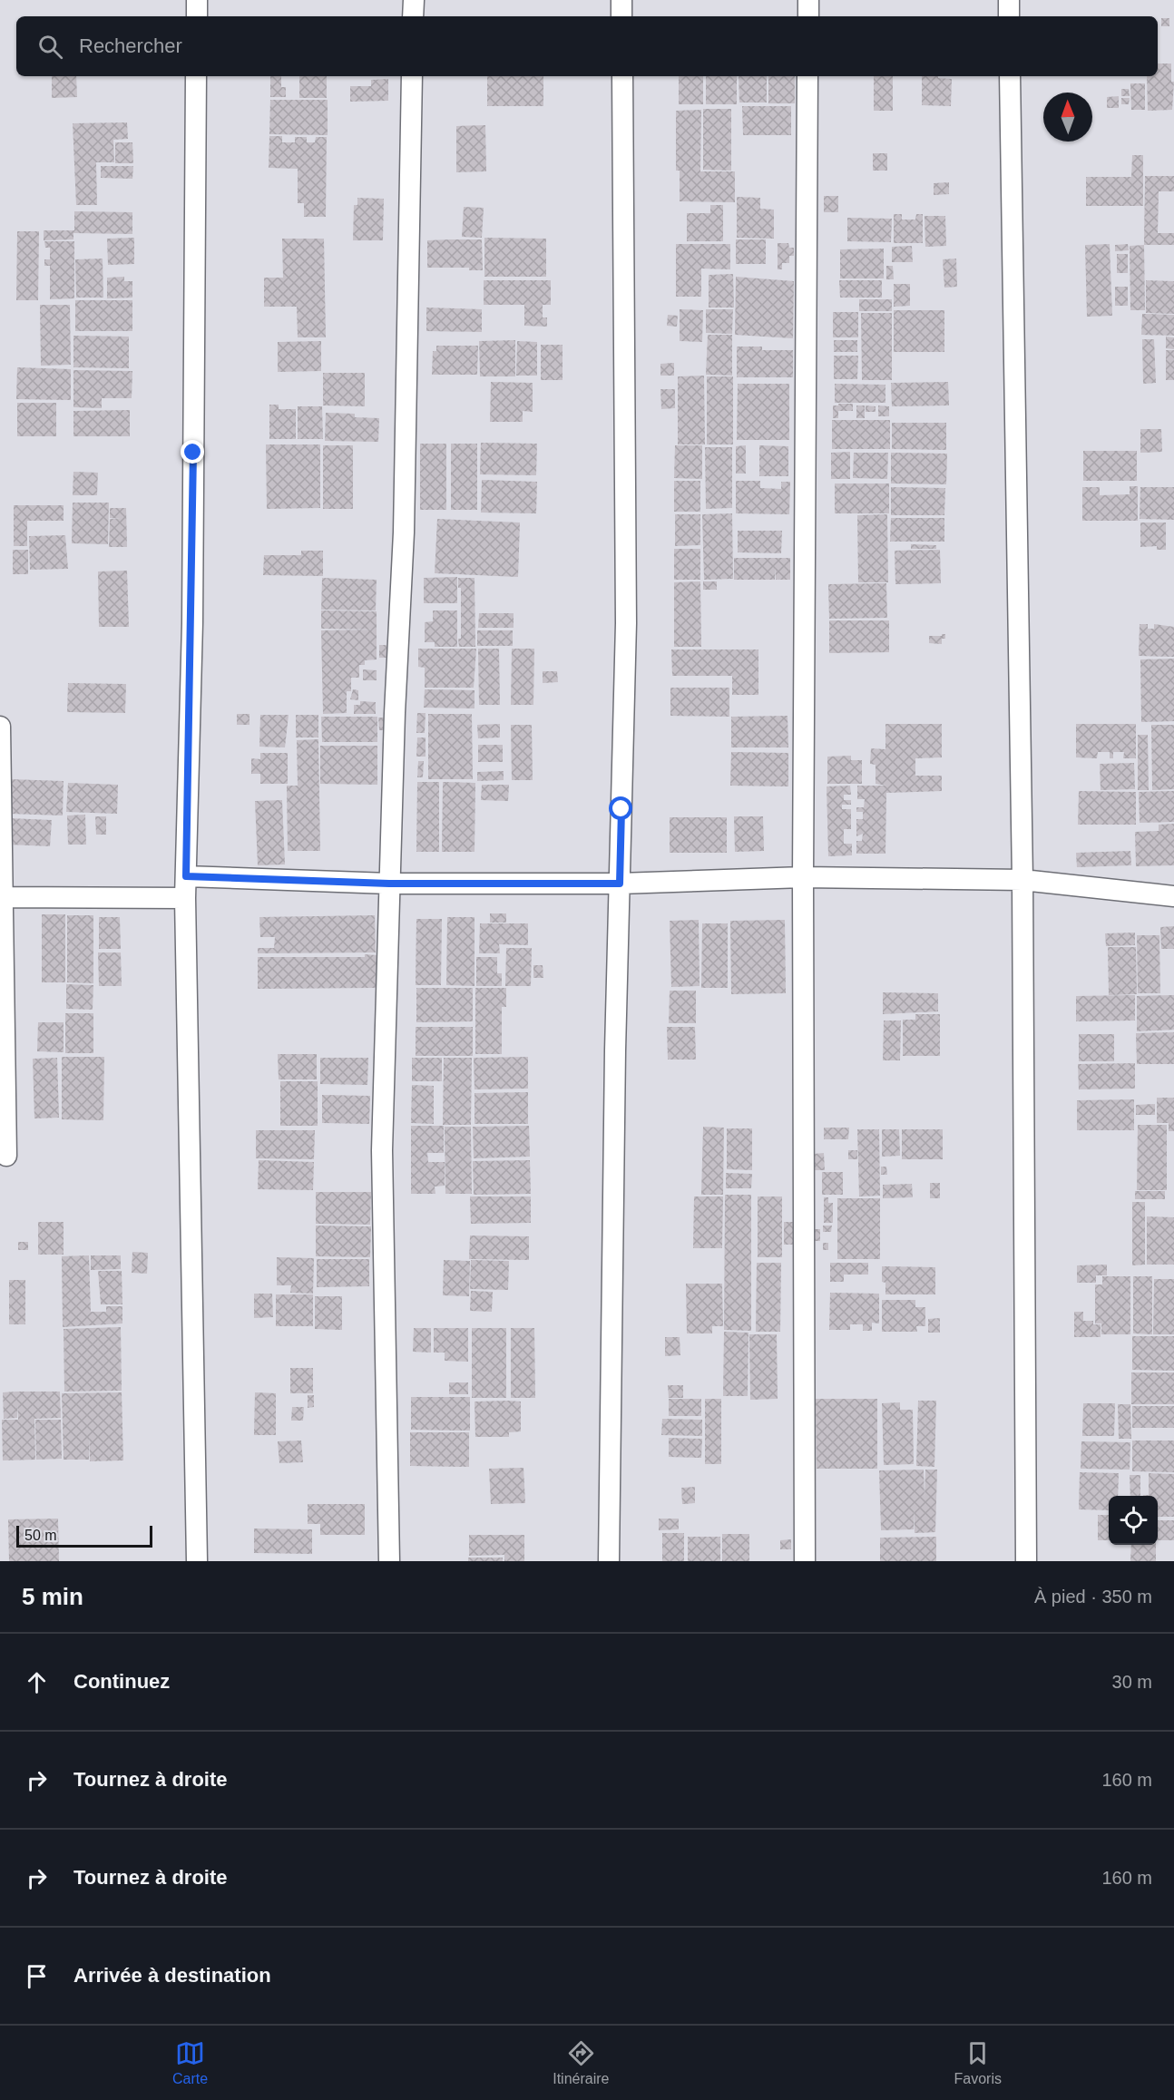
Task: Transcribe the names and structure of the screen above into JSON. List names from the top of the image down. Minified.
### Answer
{"scale_bar":"50 m","north":"top","page":{"search":"Rechercher","scale":"50 m","heading":["5 min","À pied · 350 m"],"list":[["Continuez","30 m"],["Tournez à droite","160 m"],["Tournez à droite","160 m"],"Arrivée à destination"],"nav":["Carte","Itinéraire","Favoris"]}}
